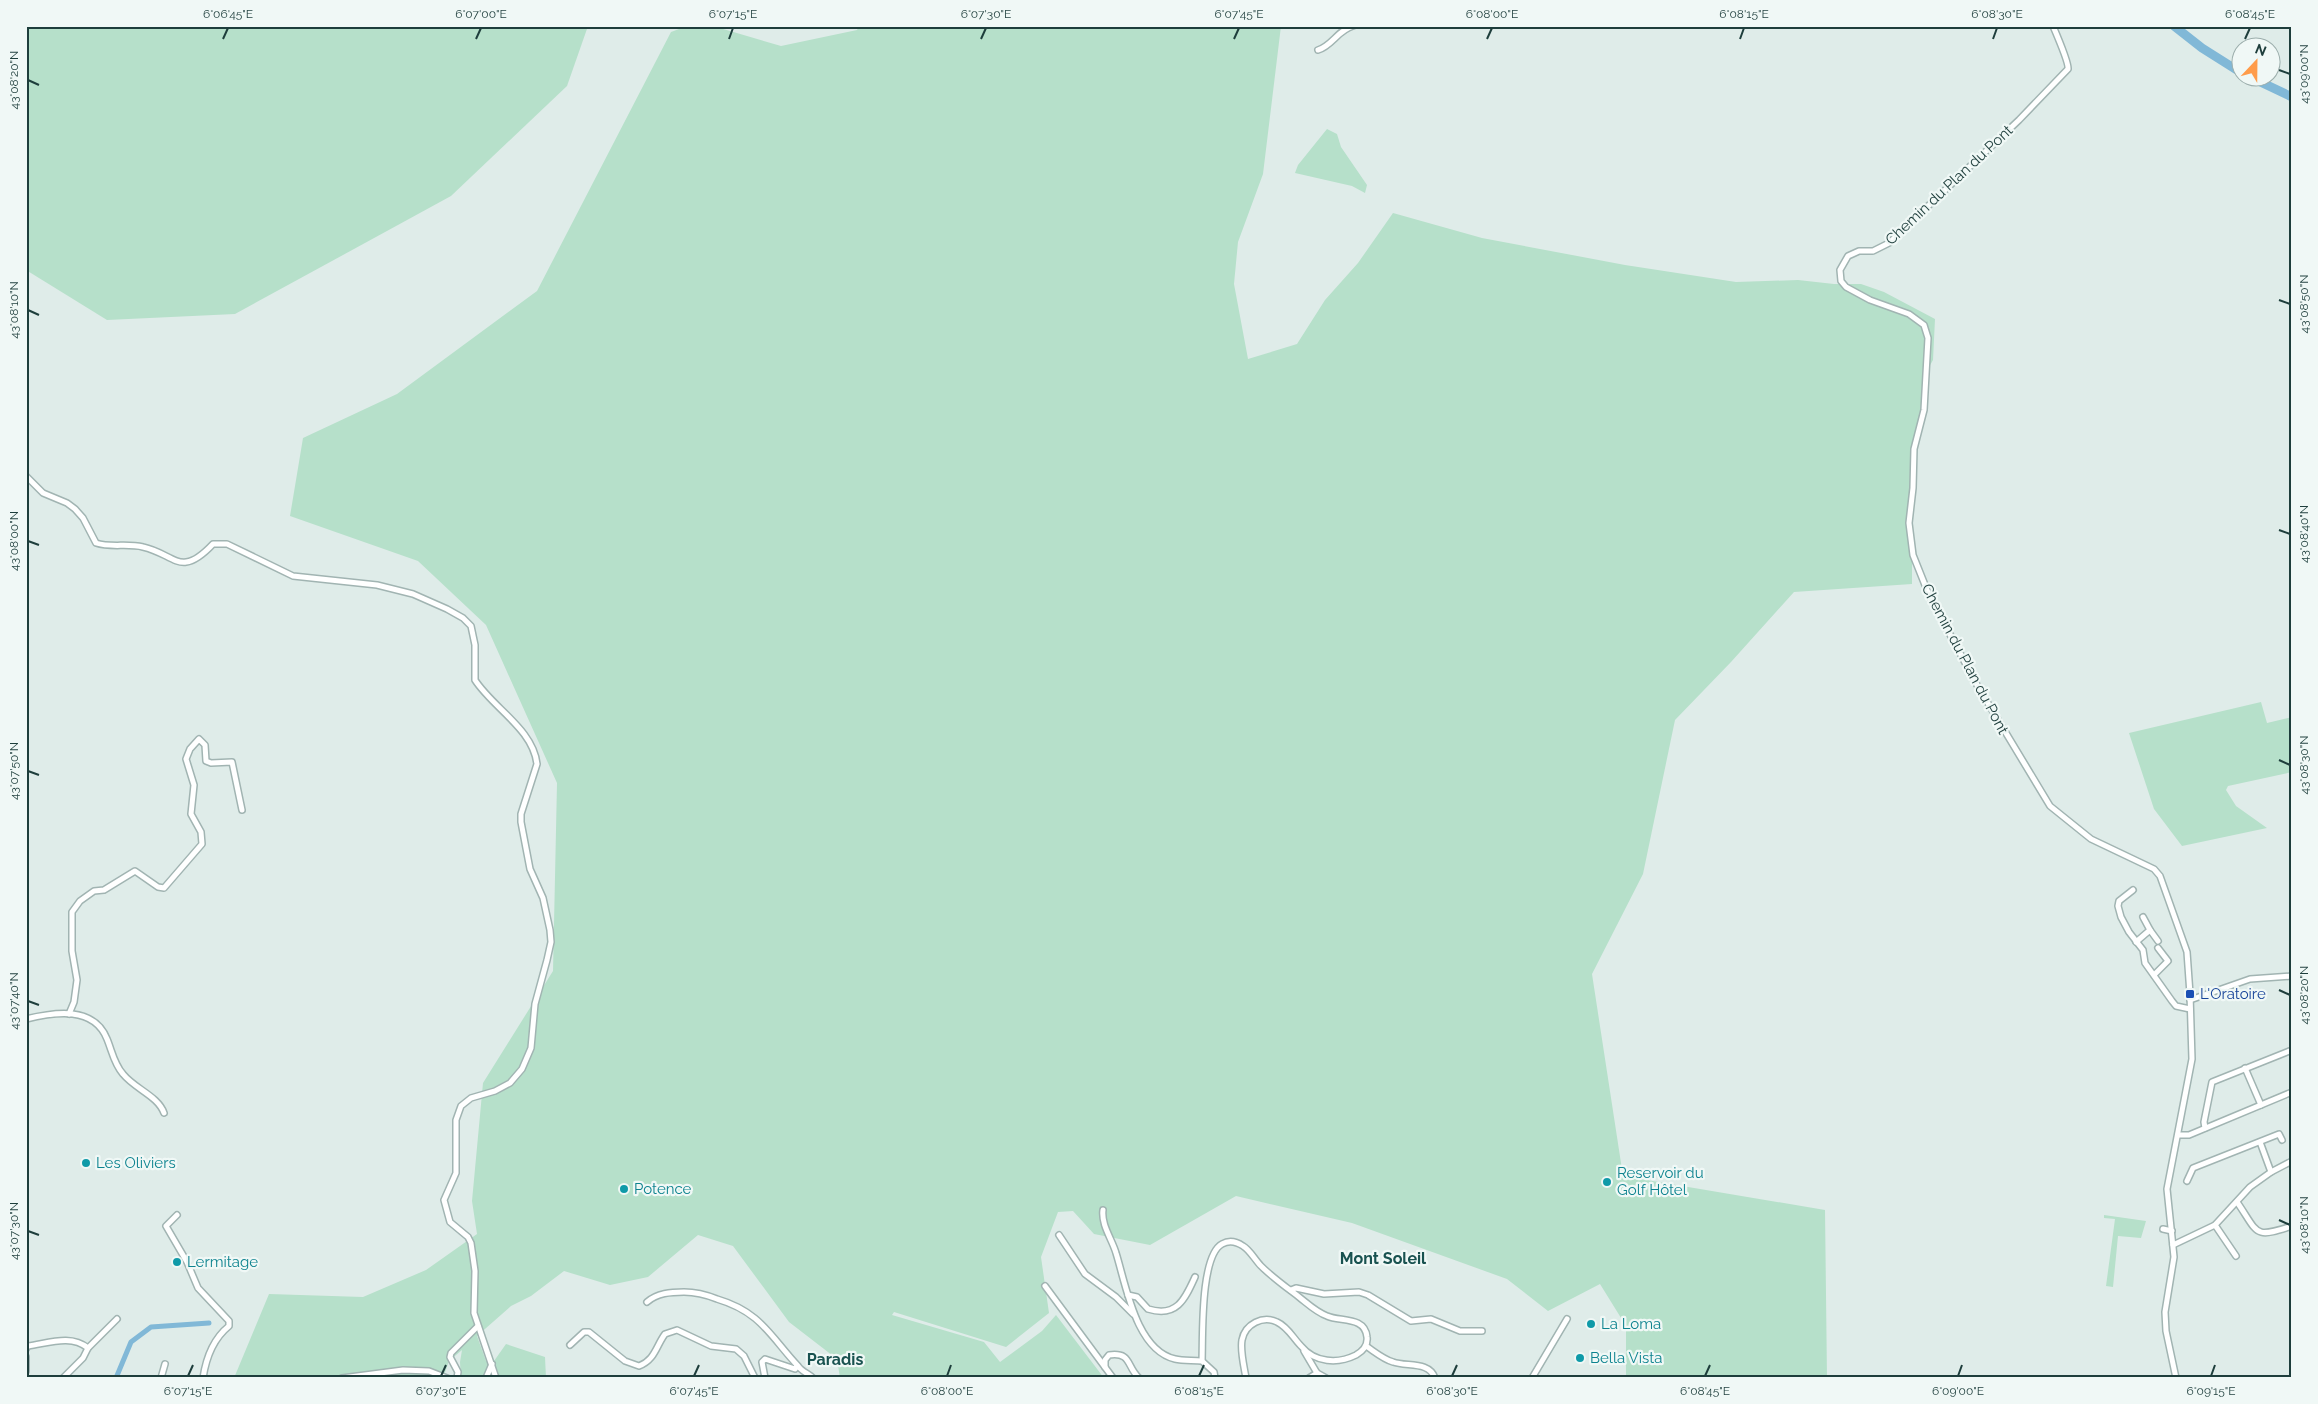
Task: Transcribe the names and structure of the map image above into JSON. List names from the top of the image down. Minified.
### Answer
{"streets":{"street":["Chemin du Plan du Pont"]},"districts":["Mont Soleil","Paradis"],"places":{"transit":["L'Oratoire"],"other":["Les Oliviers","Reservoir du Golf Hôtel","Potence","Lermitage","La Loma","Bella Vista"]},"north":"top","coordinates":["6°06'45\"E","6°07'00\"E","6°07'15\"E","6°07'30\"E","6°07'45\"E","6°08'00\"E","6°08'15\"E","6°08'30\"E","6°08'45\"E","43°09'00\"N","43°08'20\"N","43°08'50\"N","43°08'10\"N","43°08'40\"N","43°08'00\"N","43°08'30\"N","43°07'50\"N","43°07'40\"N","43°07'30\"N","6°09'00\"E","6°09'15\"E"]}
